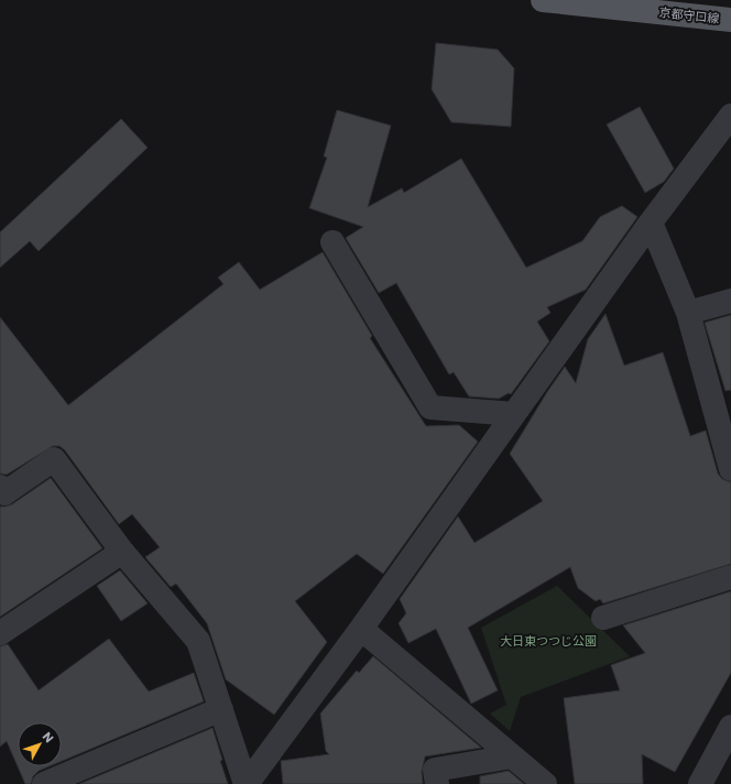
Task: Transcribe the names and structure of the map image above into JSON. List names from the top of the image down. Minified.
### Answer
{"streets":{"main road":["京都守口線"]},"parks":["大日東つつじ公園"],"north":"top right"}
